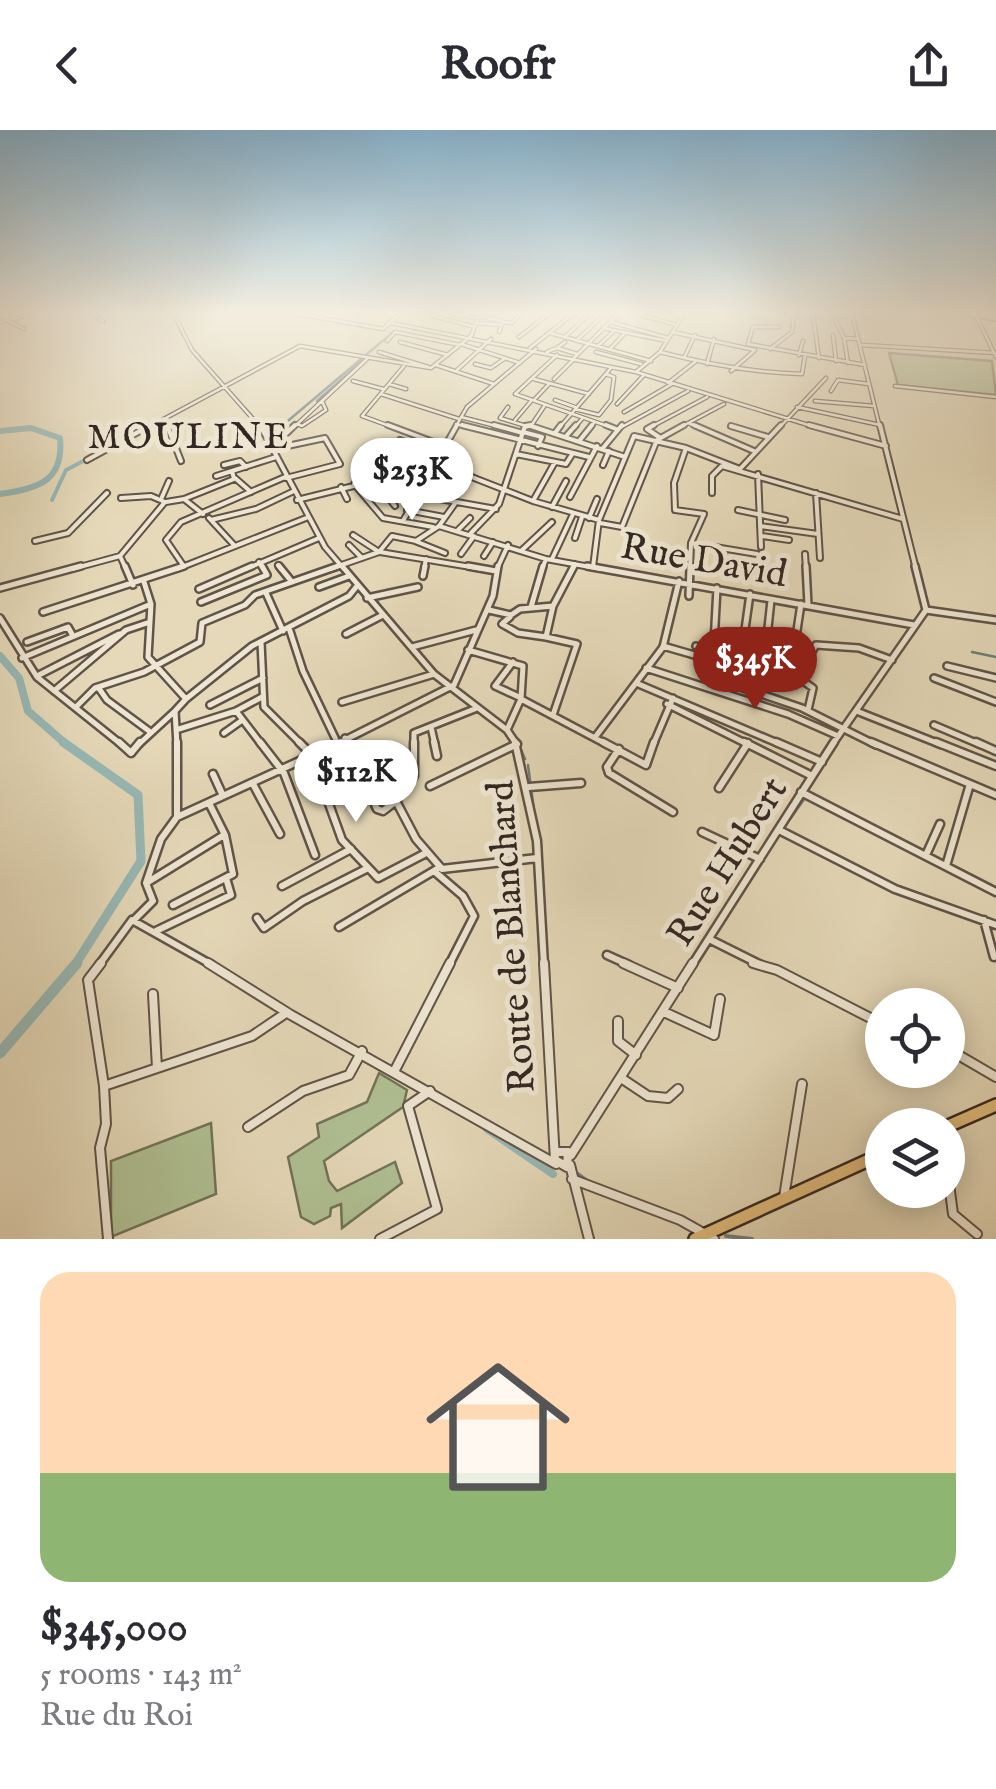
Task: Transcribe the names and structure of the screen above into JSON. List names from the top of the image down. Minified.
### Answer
{"streets":{"street":["Rue David","Rue Hubert","Route de Blanchard"]},"crossings":[["Rue David","Rue Hubert"],["Rue Hubert","Route de Blanchard"]],"districts":["MOULINE"],"page":{"header":"Roofr","price":["$253K","$345K","$112K"],"list":[{"name":"$345,000","note":"5 rooms · 143 m² · Rue du Roi"}]}}
